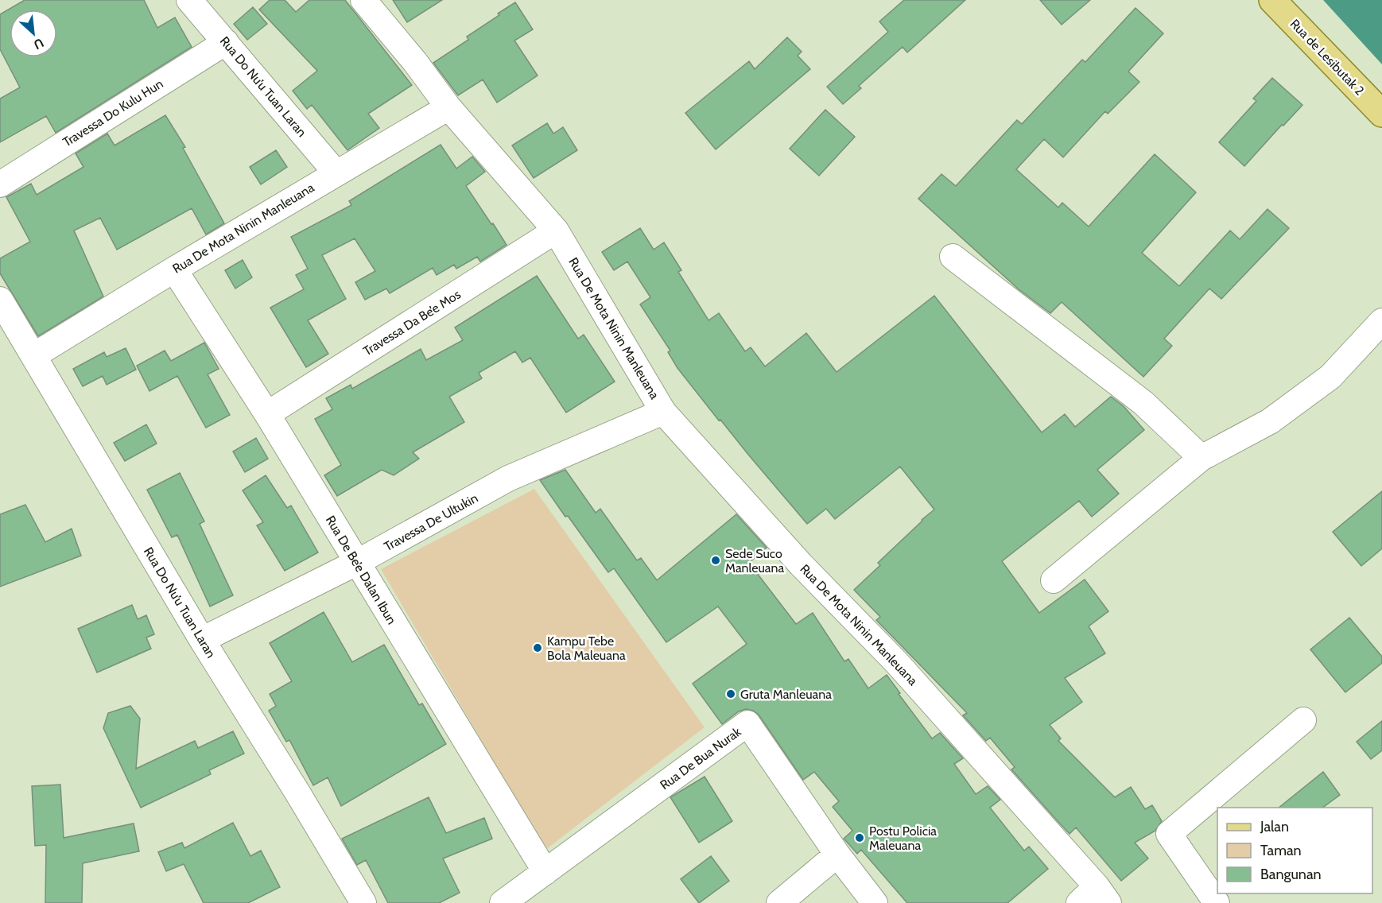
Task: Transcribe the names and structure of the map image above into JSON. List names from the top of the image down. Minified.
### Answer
{"streets":{"main road":["Rua de Lesibutak 2"],"street":["Rua Do Nu’u Tuan Laran","Travessa Do Kulu Hun","Rua De Mota Ninin Manleuana","Travessa Da Be’e Mos","Travessa De Ultukin","Rua De Be’e Dalan Ibun","Rua De Bua Nurak"]},"crossings":[["Rua Do Nu’u Tuan Laran","Travessa Do Kulu Hun"],["Rua Do Nu’u Tuan Laran","Rua De Mota Ninin Manleuana"],["Rua Do Nu’u Tuan Laran","Travessa De Ultukin"],["Rua De Mota Ninin Manleuana","Travessa Da Be’e Mos"],["Rua De Mota Ninin Manleuana","Travessa De Ultukin"],["Rua De Mota Ninin Manleuana","Rua De Be’e Dalan Ibun"],["Travessa Da Be’e Mos","Rua De Be’e Dalan Ibun"],["Travessa De Ultukin","Rua De Be’e Dalan Ibun"],["Rua De Be’e Dalan Ibun","Rua De Bua Nurak"]],"places":["Sede Suco Manleuana","Kampu Tebe Bola Maleuana","Gruta Manleuana","Postu Policia Maleuana"],"legend":["Jalan","Taman","Bangunan"],"north":"bottom right"}
